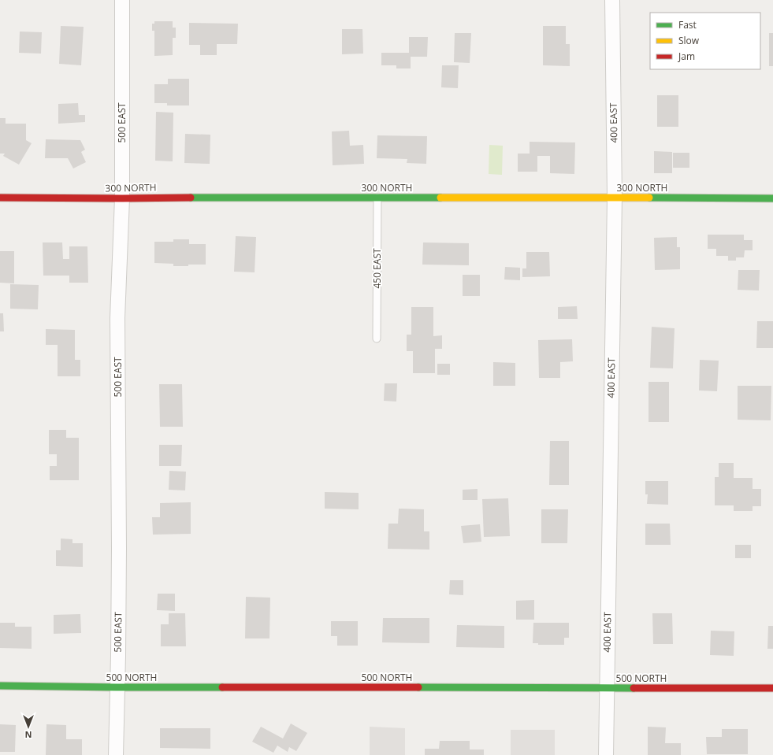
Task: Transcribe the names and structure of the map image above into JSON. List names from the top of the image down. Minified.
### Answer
{"streets":{"street":["500 EAST","400 EAST","300 NORTH","500 NORTH"],"lane":["450 EAST"]},"crossings":[["500 EAST","300 NORTH"],["500 EAST","500 NORTH"],["400 EAST","300 NORTH"],["400 EAST","500 NORTH"],["300 NORTH","450 EAST"]],"legend":["Fast","Slow","Jam"],"north":"bottom"}
